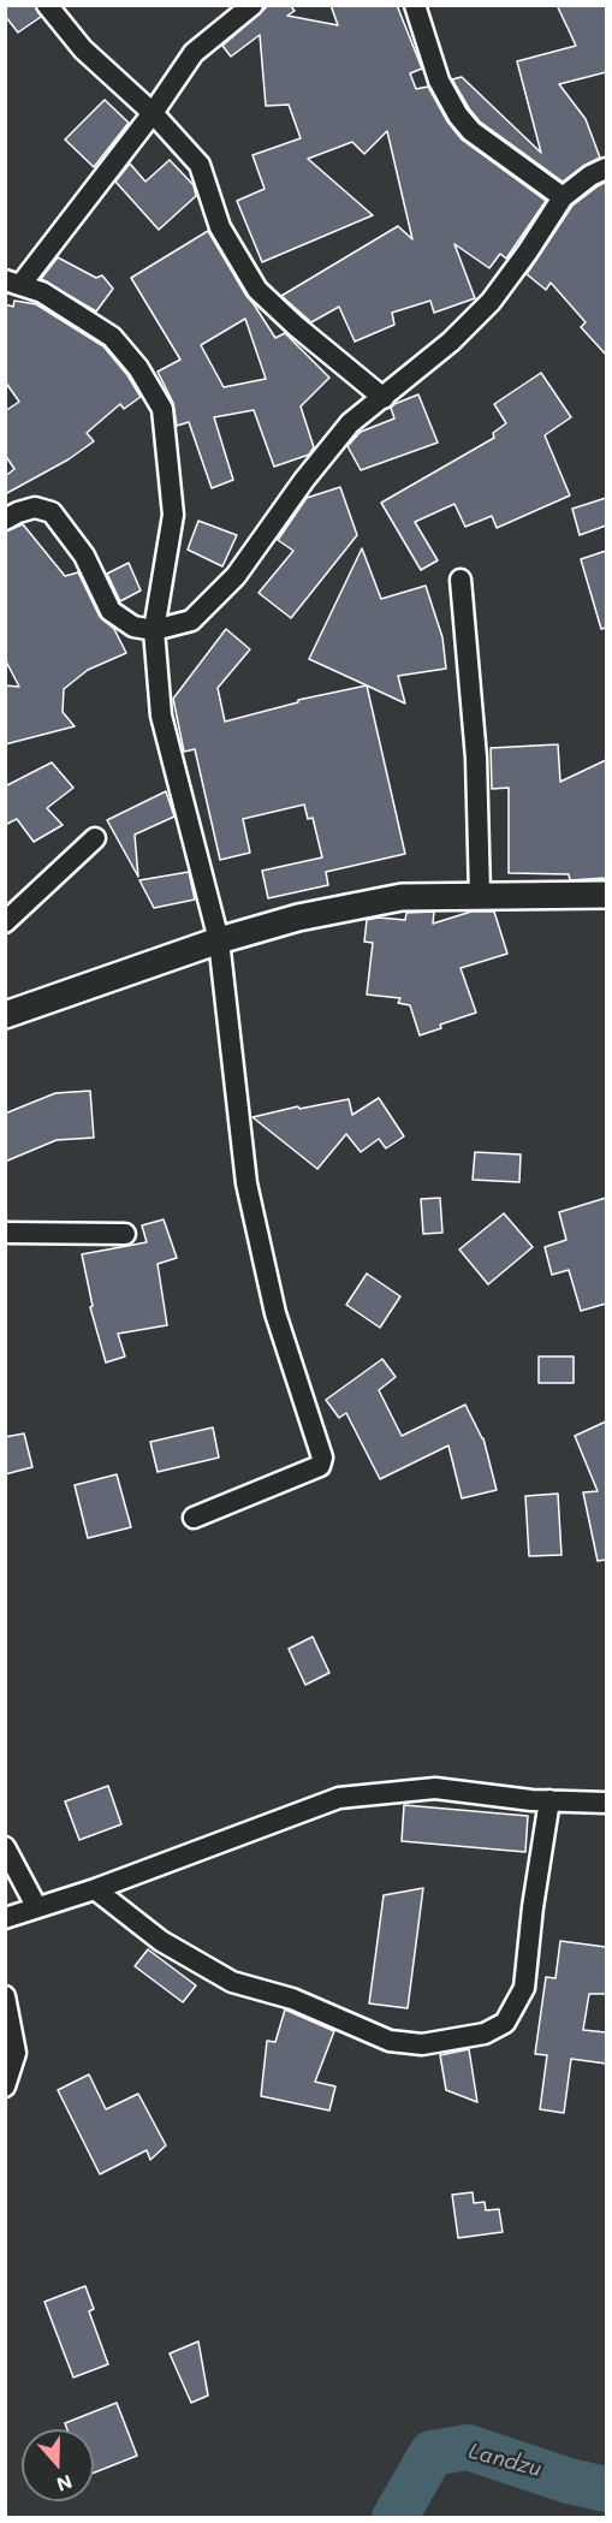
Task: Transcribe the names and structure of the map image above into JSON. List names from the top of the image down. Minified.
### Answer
{"water":["Landzu"],"north":"bottom"}
